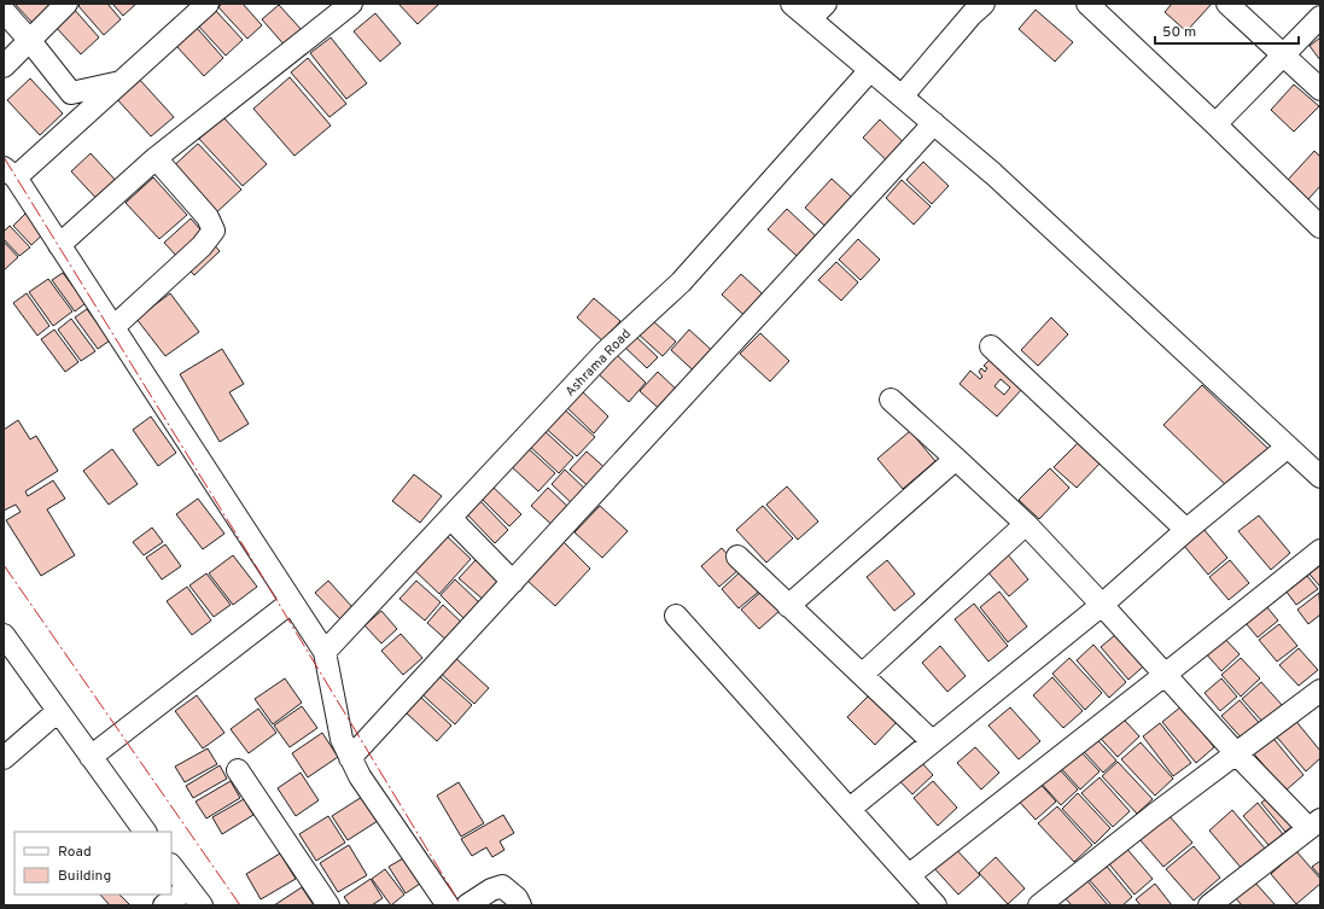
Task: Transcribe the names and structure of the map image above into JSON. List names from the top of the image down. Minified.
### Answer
{"streets":{"street":["Ashrama Road"]},"legend":["Road","Building"],"scale_bar":"50 m"}
